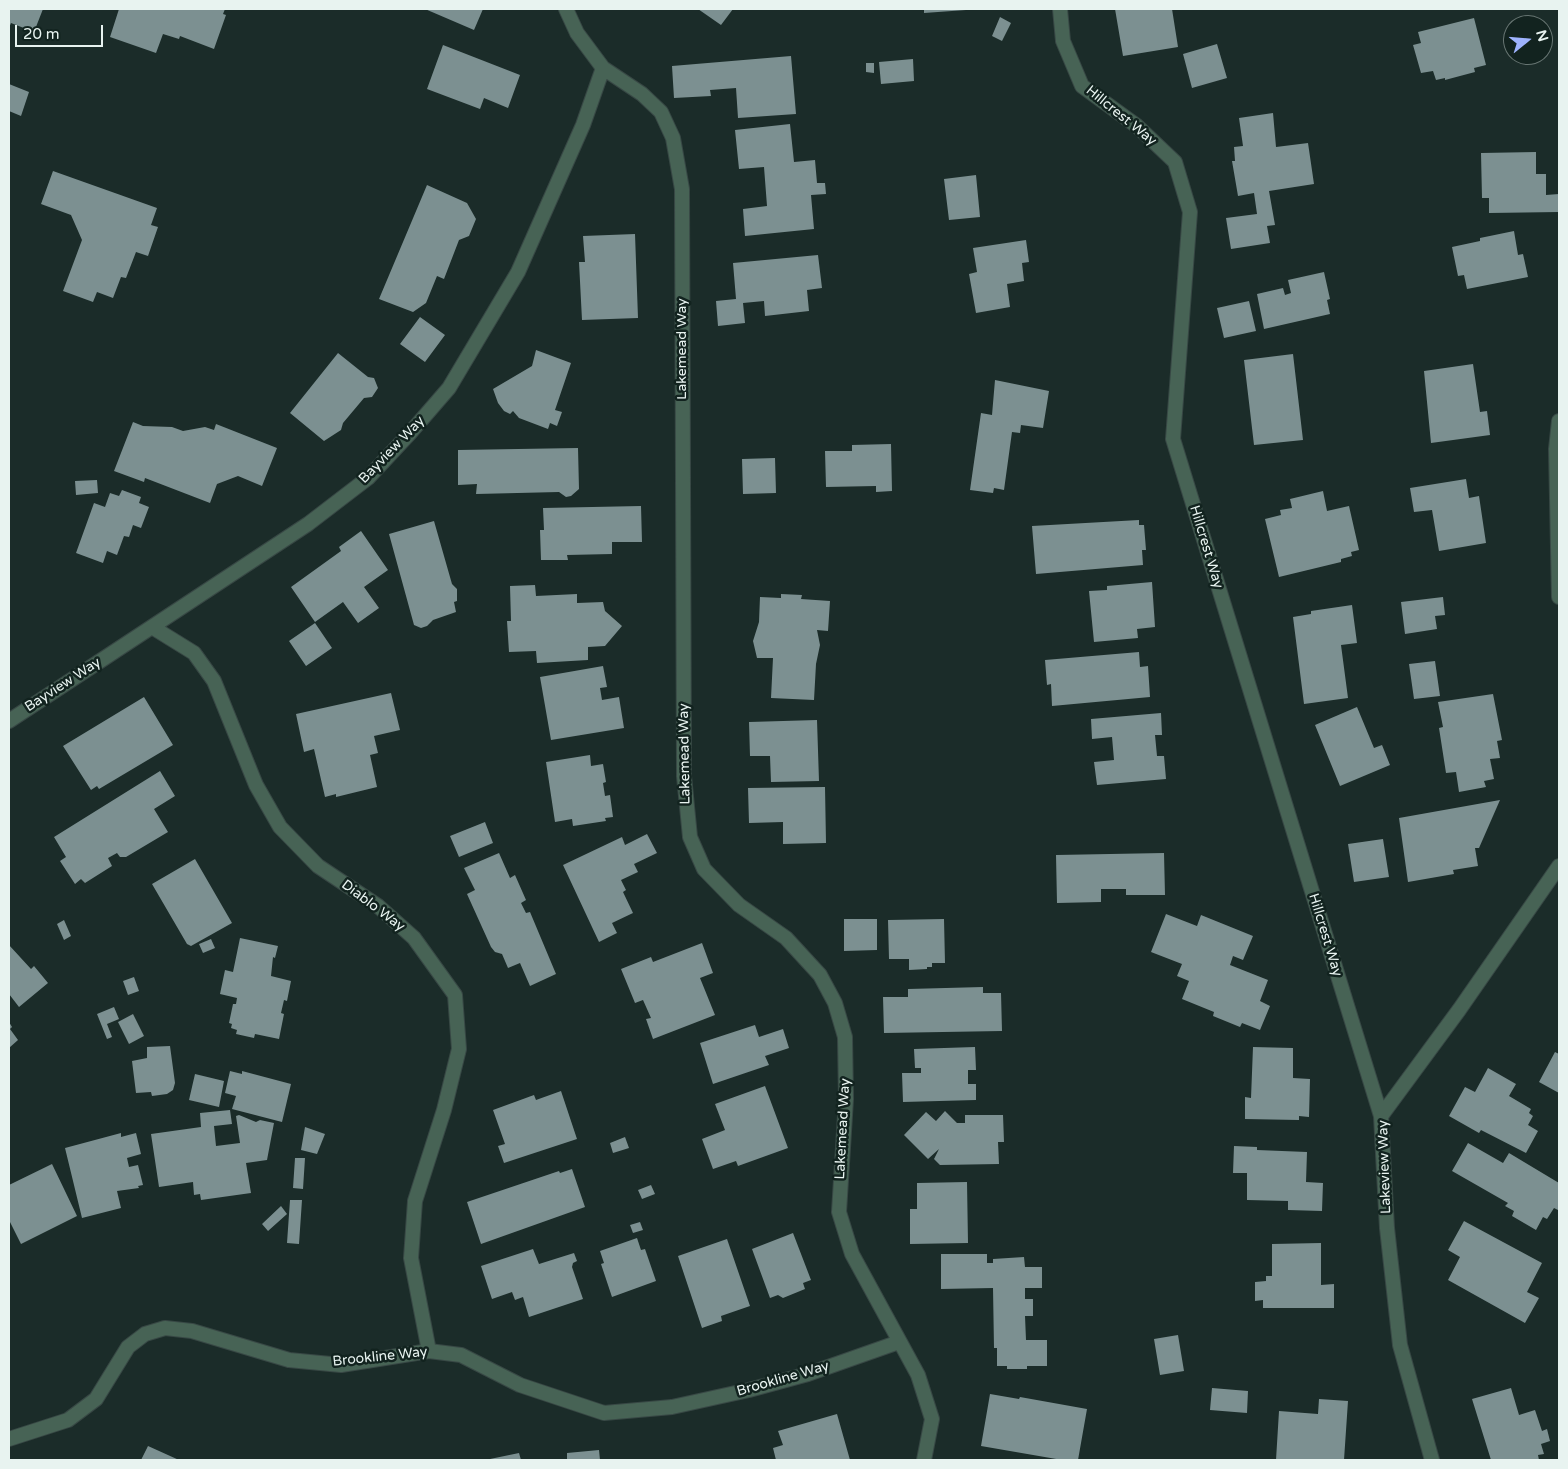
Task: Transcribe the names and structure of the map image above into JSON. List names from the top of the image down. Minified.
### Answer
{"streets":{"street":["Hillcrest Way","Lakemead Way","Bayview Way","Diablo Way","Lakeview Way","Brookline Way"]},"crossings":[["Hillcrest Way","Lakeview Way"],["Lakemead Way","Bayview Way"],["Lakemead Way","Brookline Way"],["Bayview Way","Diablo Way"],["Diablo Way","Brookline Way"]],"scale_bar":"20 m","north":"right"}
